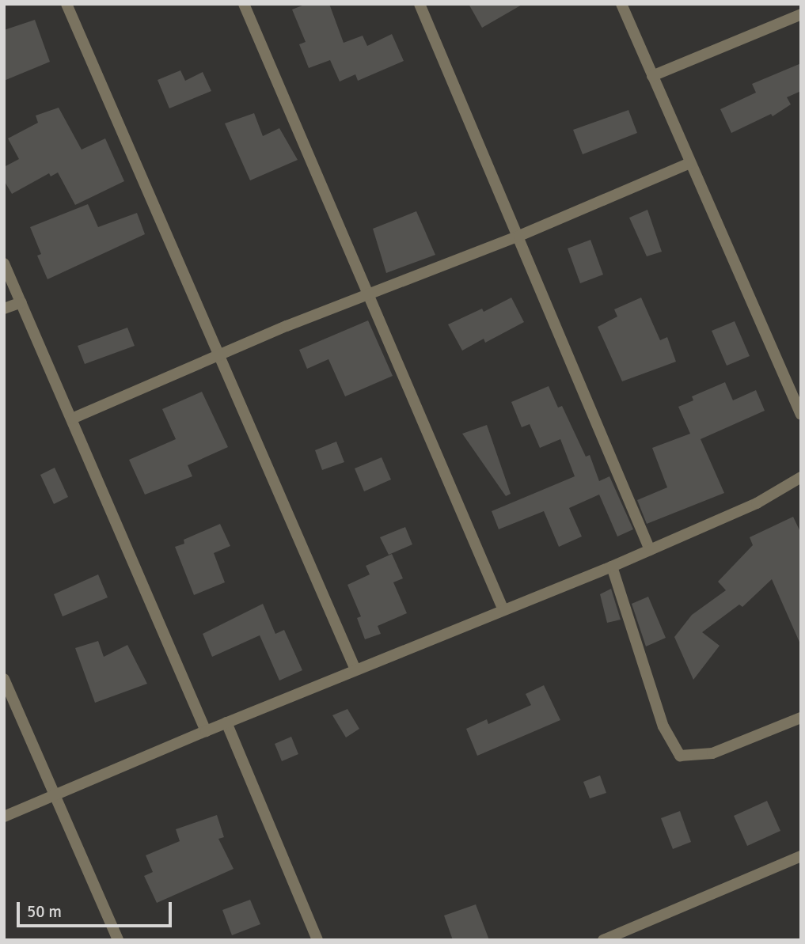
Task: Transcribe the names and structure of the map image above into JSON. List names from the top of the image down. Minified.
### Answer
{"scale_bar":"50 m"}
